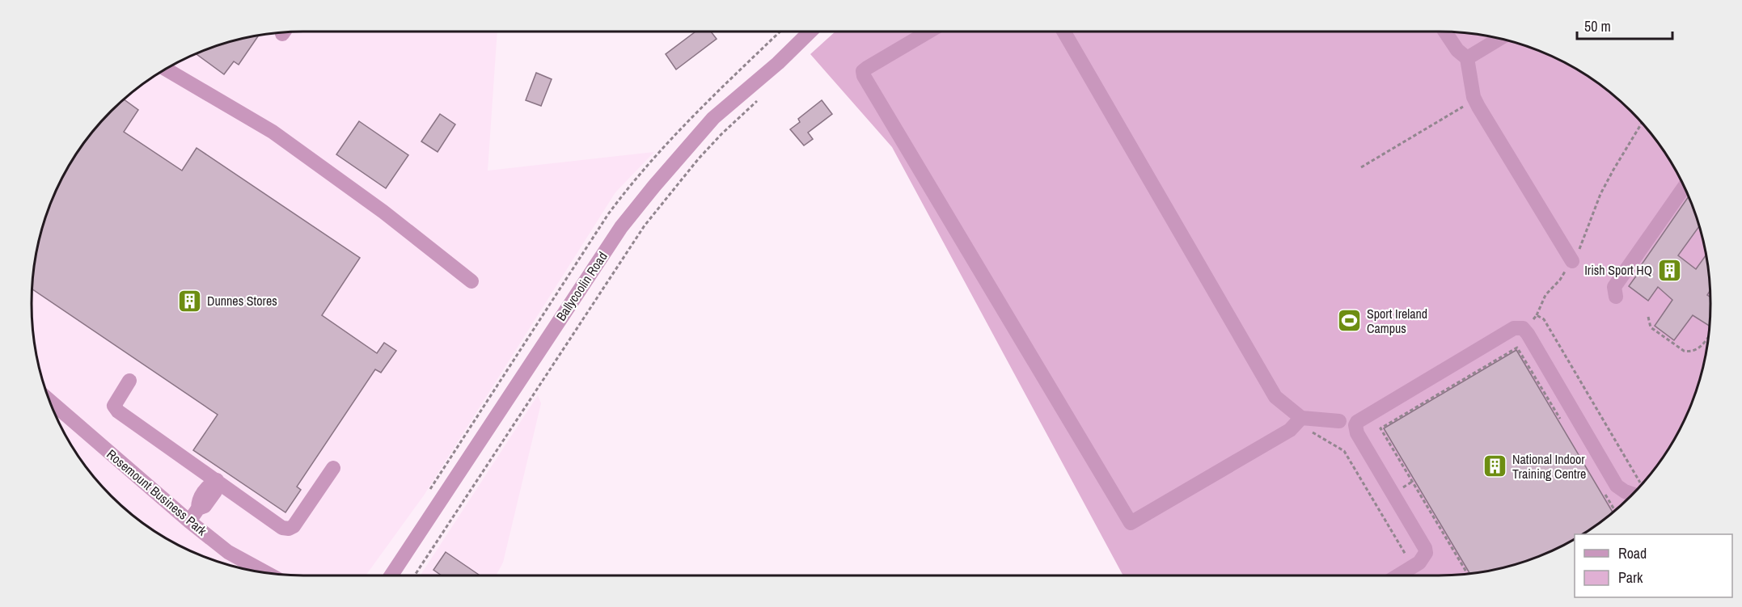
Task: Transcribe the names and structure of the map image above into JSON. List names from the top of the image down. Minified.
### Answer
{"streets":{"street":["Ballycoolin Road","Rosemount Business Park"]},"places":{"building":["Irish Sport HQ","Dunnes Stores","National Indoor Training Centre"],"sports":["Sport Ireland Campus"]},"legend":["Road","Park"],"scale_bar":"50 m"}
